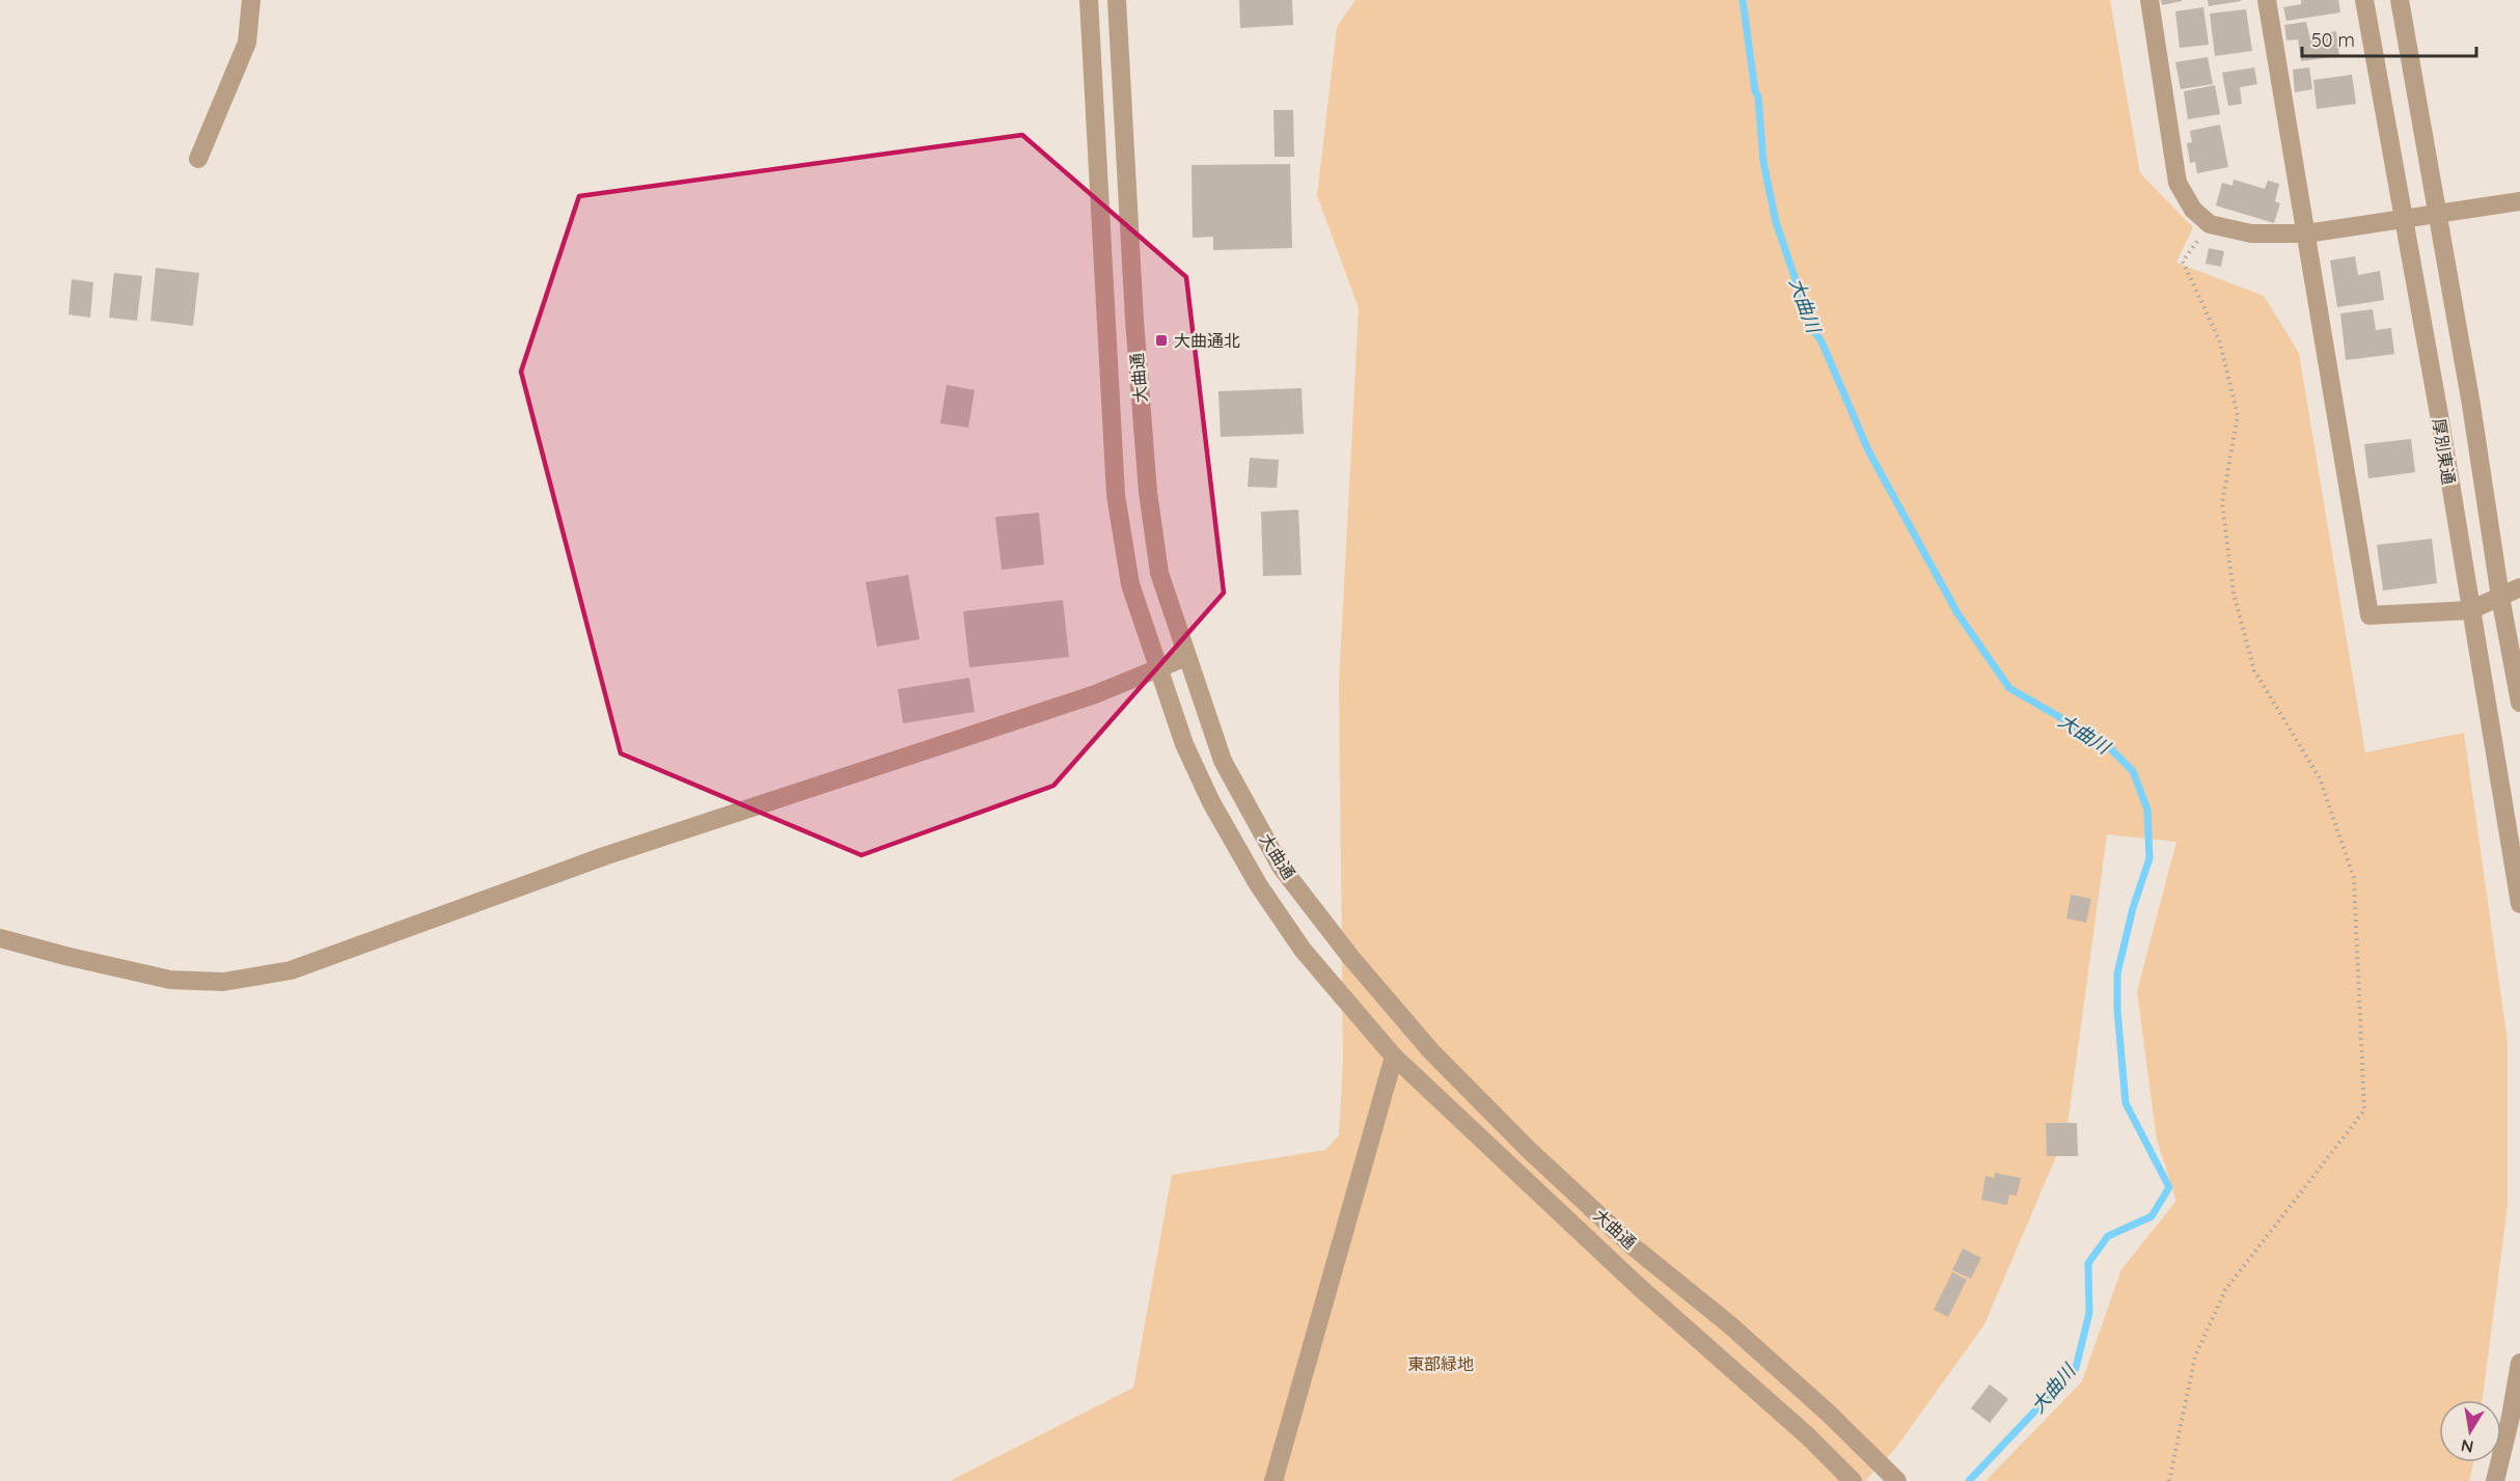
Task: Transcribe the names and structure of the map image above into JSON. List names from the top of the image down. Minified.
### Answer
{"streets":{"street":["大曲通","厚別東通"]},"water":["大曲川"],"parks":["東部緑地"],"places":{"transit":["大曲通北"]},"scale_bar":"50 m","north":"bottom"}
